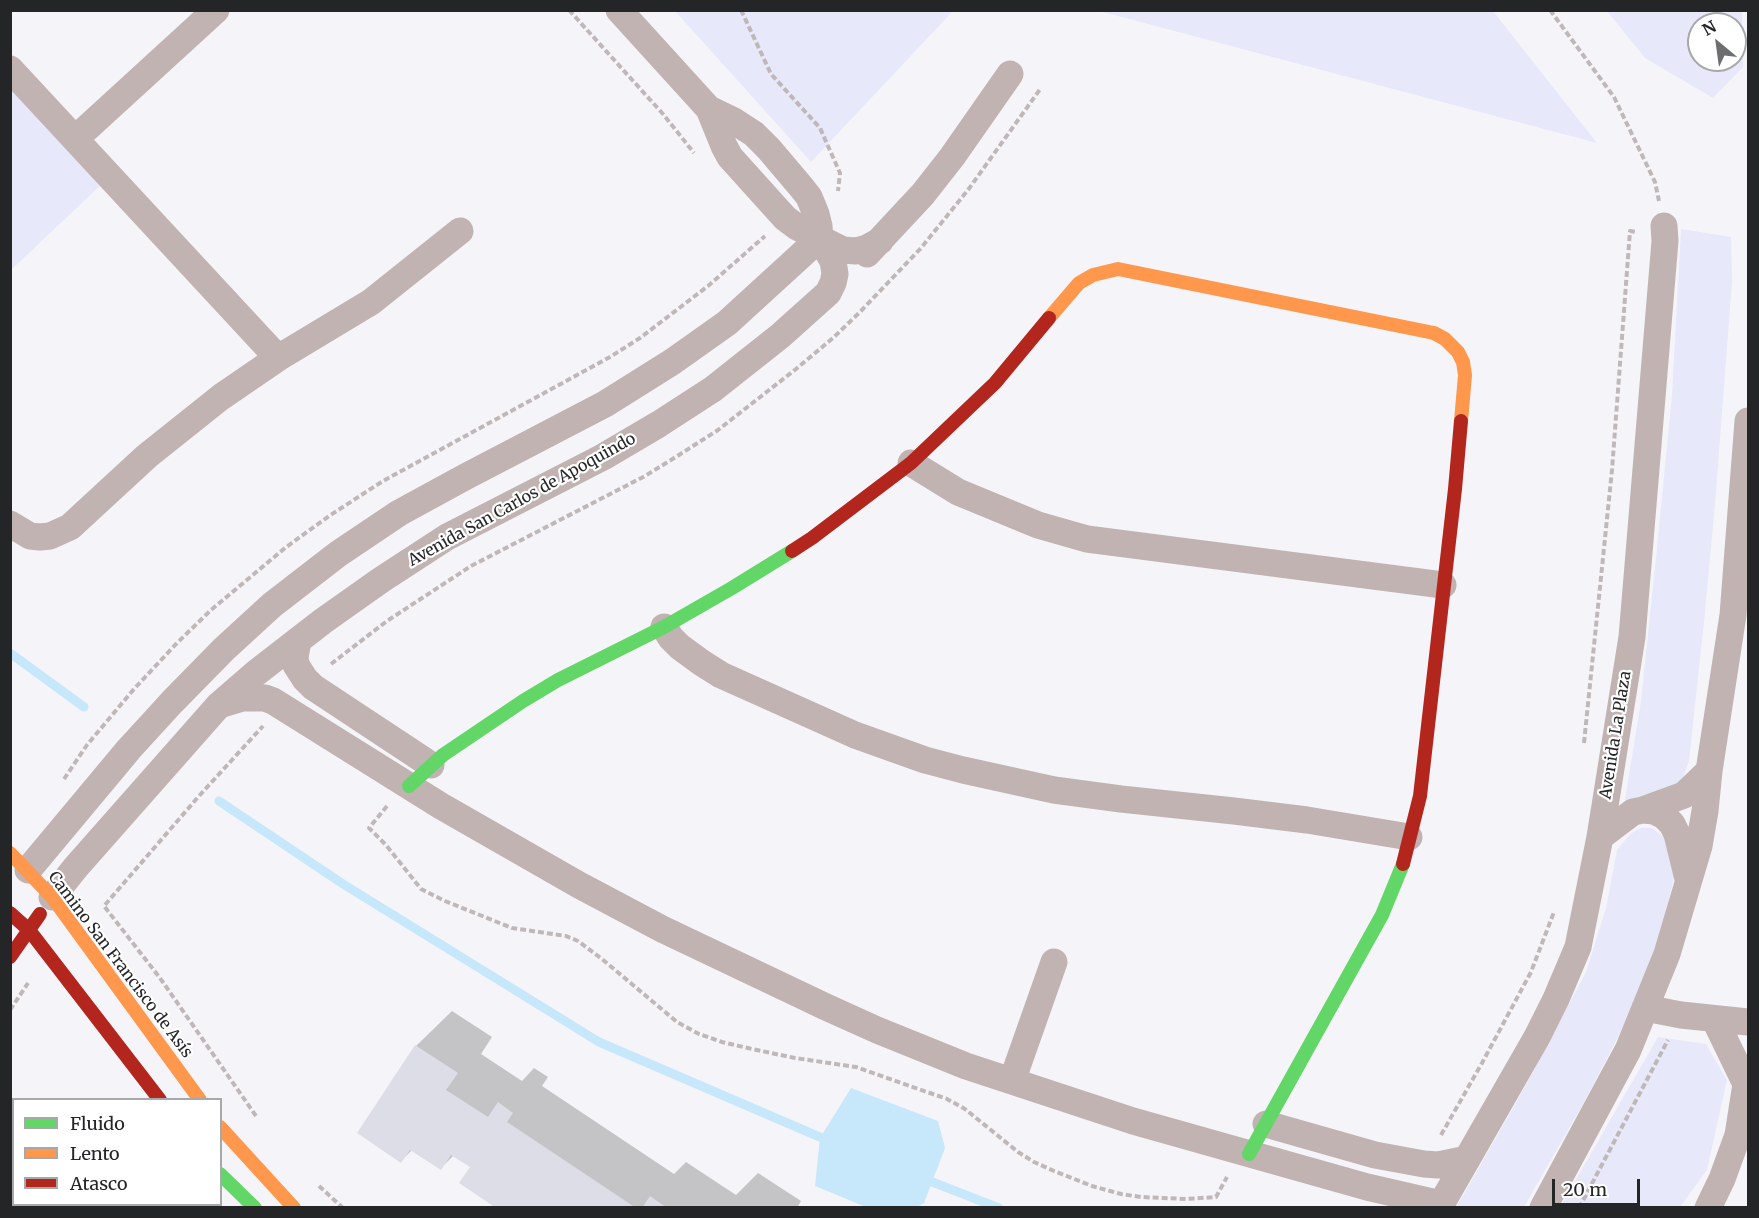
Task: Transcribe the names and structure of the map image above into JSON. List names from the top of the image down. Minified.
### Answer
{"streets":{"street":["Avenida San Carlos de Apoquindo","Avenida La Plaza","Camino San Francisco de Asís"]},"crossings":[["Avenida San Carlos de Apoquindo","Camino San Francisco de Asís"]],"legend":["Fluido","Lento","Atasco"],"scale_bar":"20 m","north":"top left"}
